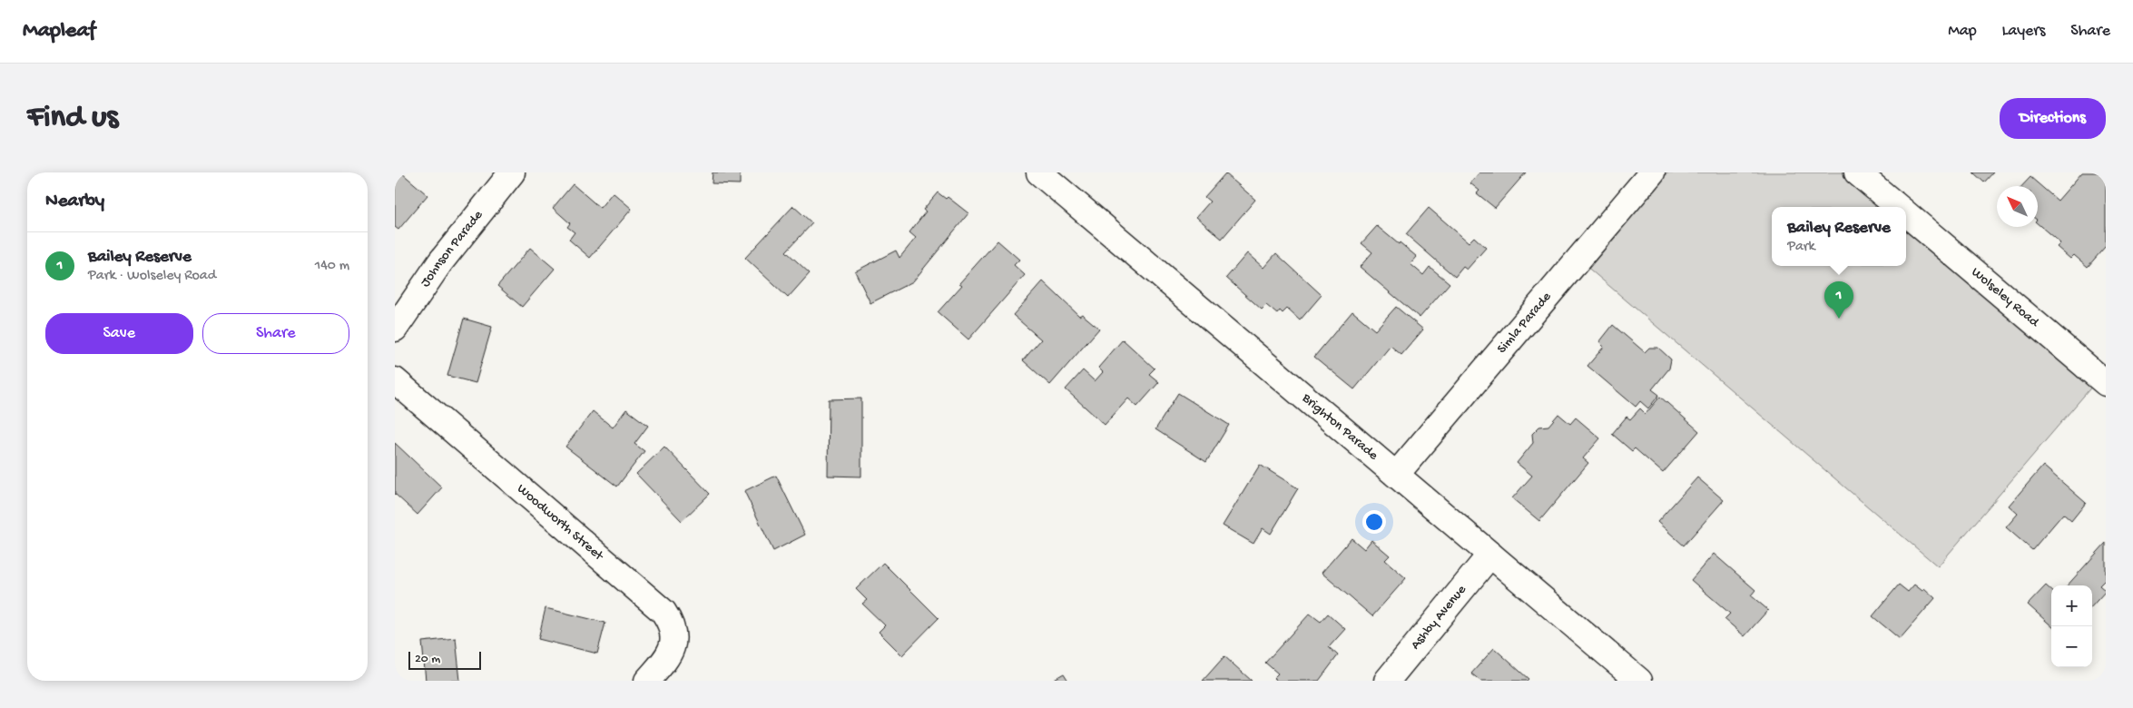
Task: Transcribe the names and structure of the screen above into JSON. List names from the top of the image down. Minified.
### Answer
{"streets":{"street":["Johnson Parade","Wolseley Road","Simla Parade","Brighton Parade","Woodworth Street","Ashby Avenue"]},"crossings":[["Simla Parade","Brighton Parade"],["Brighton Parade","Ashby Avenue"]],"scale_bar":"20 m","north":"top left","page":{"header":"Mapleaf","nav":["Map","Layers","Share"],"buttons":["Directions",["Save","Share"]],"title":"Find us","heading":"Nearby","popup":["Bailey Reserve","Park"],"list":[{"mark":"1","name":"Bailey Reserve","note":"Park · Wolseley Road","value":"140 m"}],"pins":"1","map_buttons":["+","−"],"scale":"20 m"}}
